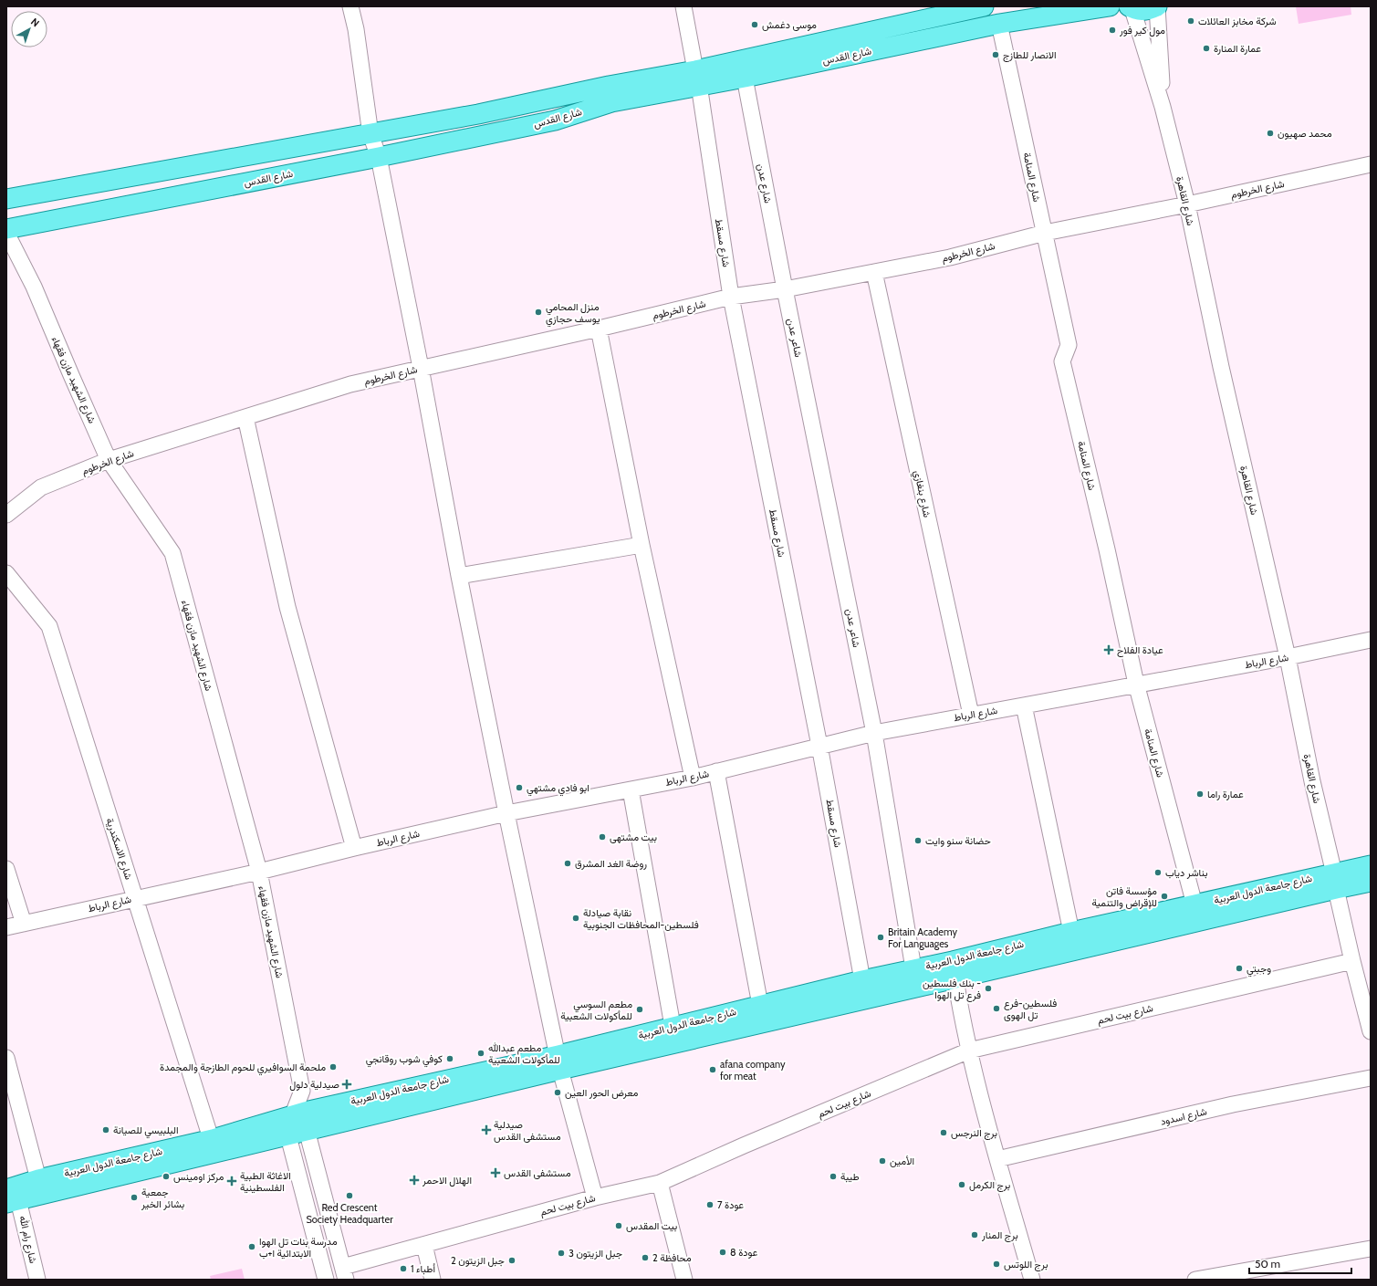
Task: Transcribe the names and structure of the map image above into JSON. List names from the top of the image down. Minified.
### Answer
{"streets":{"main road":["شارع القدس","شارع جامعة الدول العربية"],"street":["شارع المنامة","شارع عدن","شارع الخرطوم","شارع القاهرة","شارع مسقط","شاعر عدن","شارع الشهيد مازن فقهاء","شارع بنغازي","شارع الرباط","شارع الاسكندرية","شارع بيت لحم","شارع اسدود","شارع رام الله"]},"crossings":[["شارع القدس","شارع المنامة"],["شارع القدس","شارع عدن"],["شارع القدس","شارع مسقط"],["شارع المنامة","شارع الخرطوم"],["شارع المنامة","شارع الرباط"],["شارع المنامة","شارع جامعة الدول العربية"],["شارع عدن","شارع الخرطوم"],["شارع عدن","شاعر عدن"],["شارع الخرطوم","شارع القاهرة"],["شارع الخرطوم","شارع مسقط"],["شارع الخرطوم","شاعر عدن"],["شارع الخرطوم","شارع الشهيد مازن فقهاء"],["شارع الخرطوم","شارع بنغازي"],["شارع القاهرة","شارع الرباط"],["شارع القاهرة","شارع جامعة الدول العربية"],["شارع القاهرة","شارع بيت لحم"],["شارع مسقط","شارع الرباط"],["شارع مسقط","شارع جامعة الدول العربية"],["شاعر عدن","شارع الرباط"],["شاعر عدن","شارع جامعة الدول العربية"],["شارع الشهيد مازن فقهاء","شارع الرباط"],["شارع الشهيد مازن فقهاء","شارع جامعة الدول العربية"],["شارع بنغازي","شارع الرباط"],["شارع الرباط","شارع الاسكندرية"],["شارع جامعة الدول العربية","شارع رام الله"]],"places":{"other":["شركة مخابز العائلات","موسى دغمش","مول كير فور","عمارة المنارة","الانصار للطازج","محمد صهيون","منزل المحامي يوسف حجازي","ابو فادي مشتهي","عمارة راما","بيت مشتهى","حضانة سنو وايت","روضة الغد المشرق","بناشر دياب","مؤسسة فاتن للإقراض والتنمية","نقابة صيادلة فلسطين-المحافظات الجنوبية","Britain Academy For Languages","وجبتي","بنك فلسطين - فرع تل الهوا","فلسطين-فرع تل الهوى","مطعم السوسي للمأكولات الشعبية","مطعم عبدالله للمأكولات الشعبية","كوفي شوب روقانجي","ملحمة السوافيري للحوم الطازجة والمجمدة","afana company for meat","معرض الحور العين","البلبيسي للصيانة","برج النرجس","الأمين","مركز اومينس","طيبة","برج الكرمل","Red Crescent Society Headquarter","جمعية بشائر الخير","عودة 7","بيت المقدس","برج المنار","مدرسة بنات تل الهوا الابتدائية ا+ب","عودة 8","جبل الزيتون 3","محافظة 2","جبل الزيتون 2","برج اللوتس","أطباء 1"],"health":["عيادة الفلاح","صيدلية دلول","صيدلية مستشفى القدس","مستشفى القدس","الهلال الاحمر","الاغاثة الطبية الفلسطينية"]},"scale_bar":"50 m","north":"top right"}
